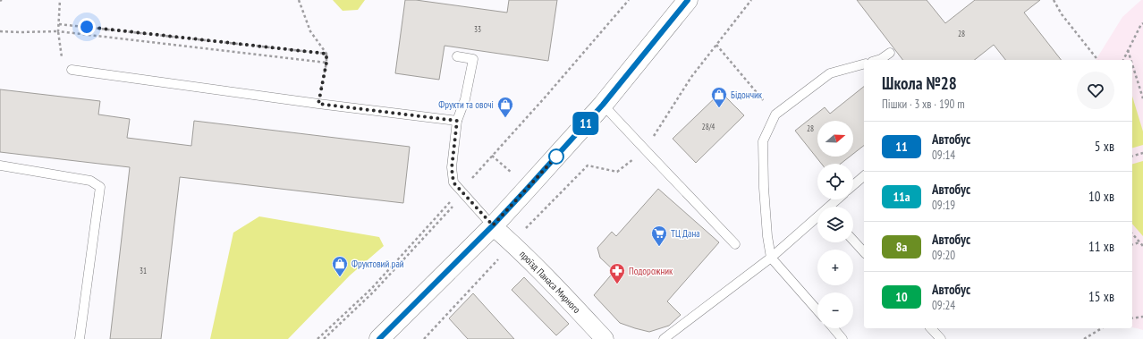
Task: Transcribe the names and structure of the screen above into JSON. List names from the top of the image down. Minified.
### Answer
{"streets":{"street":["проїзд Панаса Мирного"]},"places":{"shop":["Бідончик","Фрукти та овочі","Фруктовий рай"],"supermarket":["ТЦ Дана"],"pharmacy":["Подорожник"]},"lines":["bus line 11"],"house_numbers":["33","28","28/4","28","31"],"north":"right","page":{"on_map":"11","heading":["Школа №28","Пішки · 3 хв · 190 m"],"map_buttons":["+","−"],"list":[{"mark":"11","name":"Автобус","note":"09:14","value":"5 хв"},{"mark":"11а","name":"Автобус","note":"09:19","value":"10 хв"},{"mark":"8а","name":"Автобус","note":"09:20","value":"11 хв"},{"mark":"10","name":"Автобус","note":"09:24","value":"15 хв"}]}}
